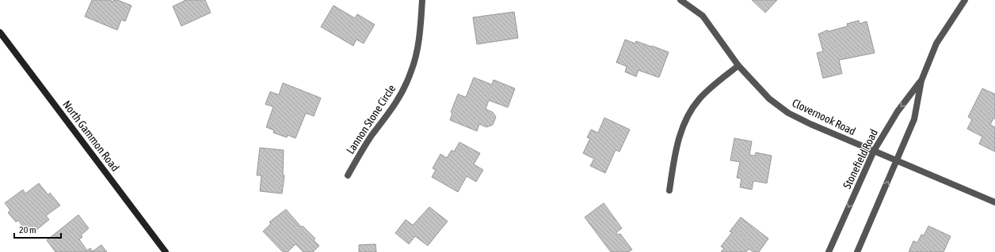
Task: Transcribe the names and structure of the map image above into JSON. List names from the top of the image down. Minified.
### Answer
{"streets":{"main road":["North Gammon Road"],"street":["Clovernook Road","Lannon Stone Circle","Stonefield Road"]},"crossings":[["Clovernook Road","Stonefield Road"]],"scale_bar":"20 m"}
